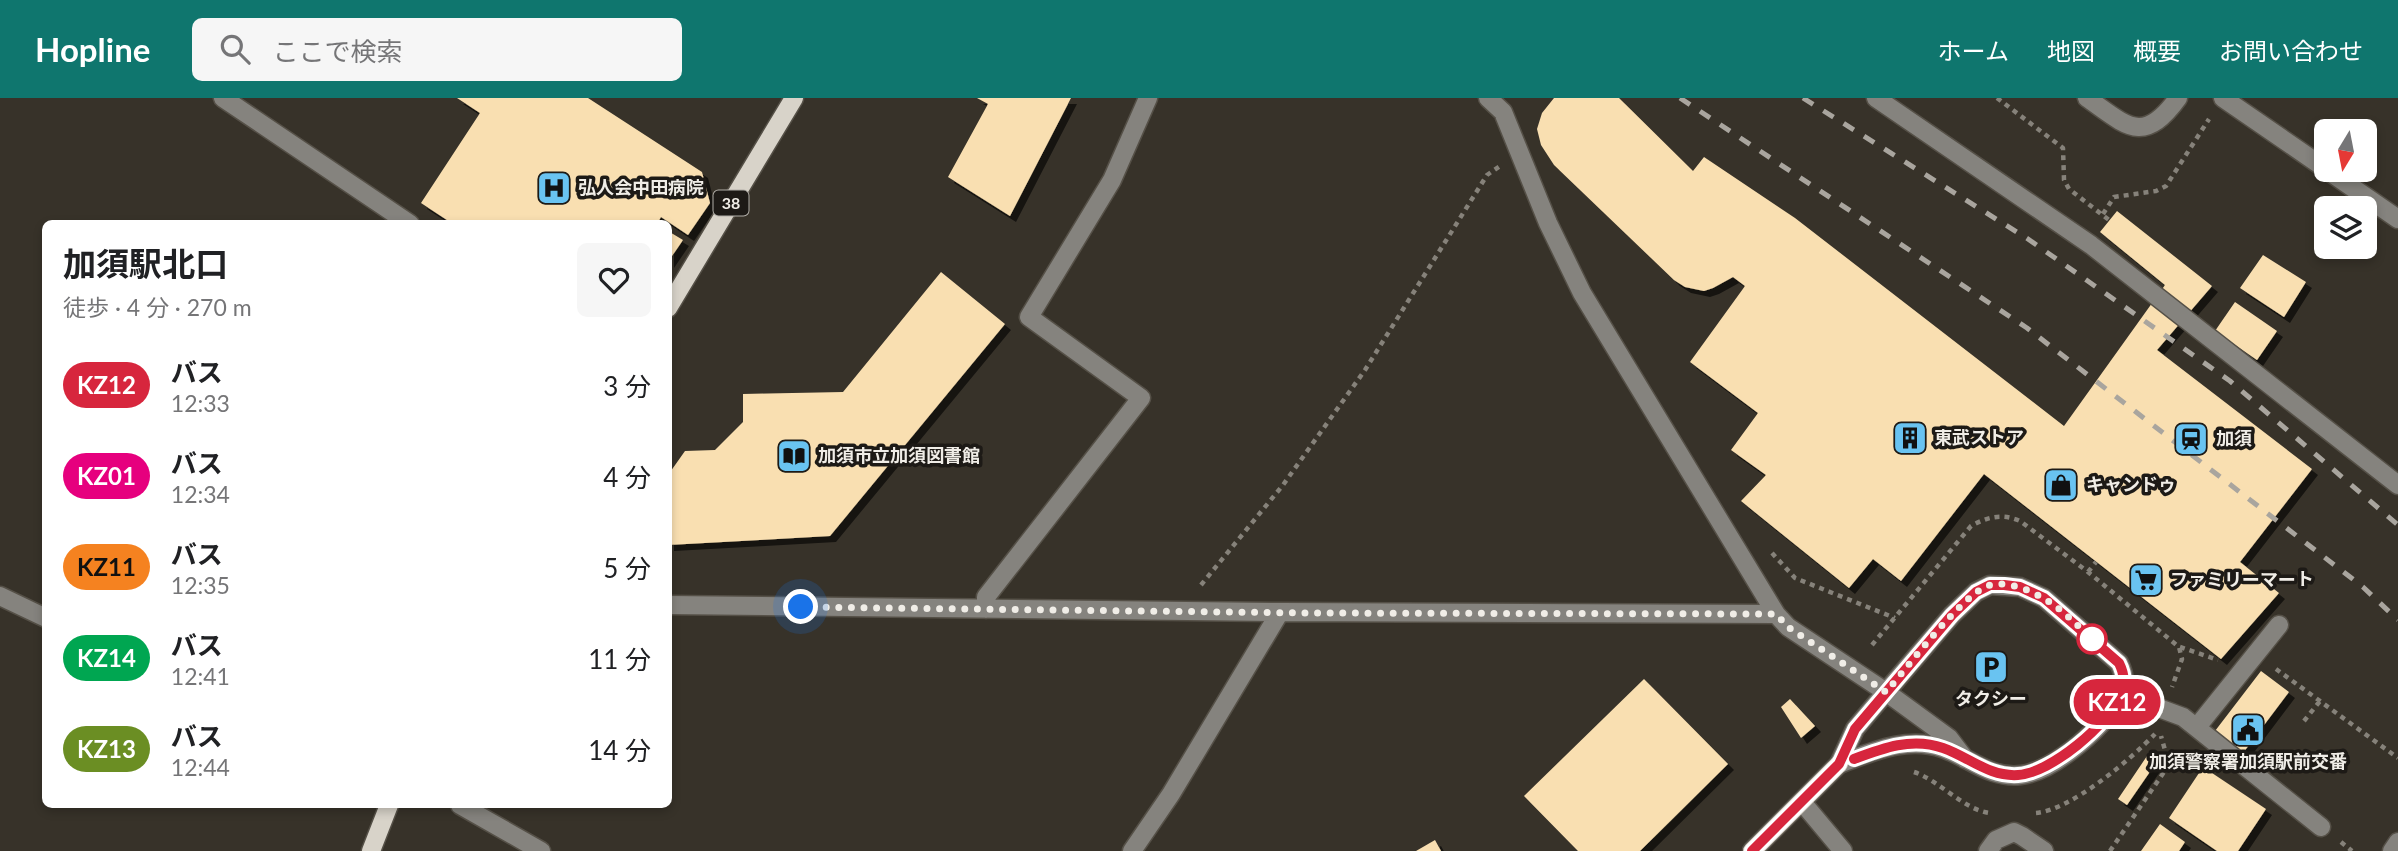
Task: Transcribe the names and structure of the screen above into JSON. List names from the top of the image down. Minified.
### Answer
{"streets":{"main road":["38"]},"places":{"hospital":["弘人会中田病院"],"building":["東武ストア"],"station":["加須"],"library":["加須市立加須図書館"],"shop":["キャンドゥ"],"supermarket":["ファミリーマート"],"parking":["タクシー"],"public building":["加須警察署加須駅前交番"]},"lines":["bus line KZ12"],"north":"bottom","page":{"header":"Hopline","search":"ここで検索","nav":["ホーム","地図","概要","お問い合わせ"],"on_map":"KZ12","heading":["加須駅北口","徒歩 · 4 分 · 270 m"],"list":[{"mark":"KZ12","name":"バス","note":"12:33","value":"3 分"},{"mark":"KZ01","name":"バス","note":"12:34","value":"4 分"},{"mark":"KZ11","name":"バス","note":"12:35","value":"5 分"},{"mark":"KZ14","name":"バス","note":"12:41","value":"11 分"},{"mark":"KZ13","name":"バス","note":"12:44","value":"14 分"}]}}
